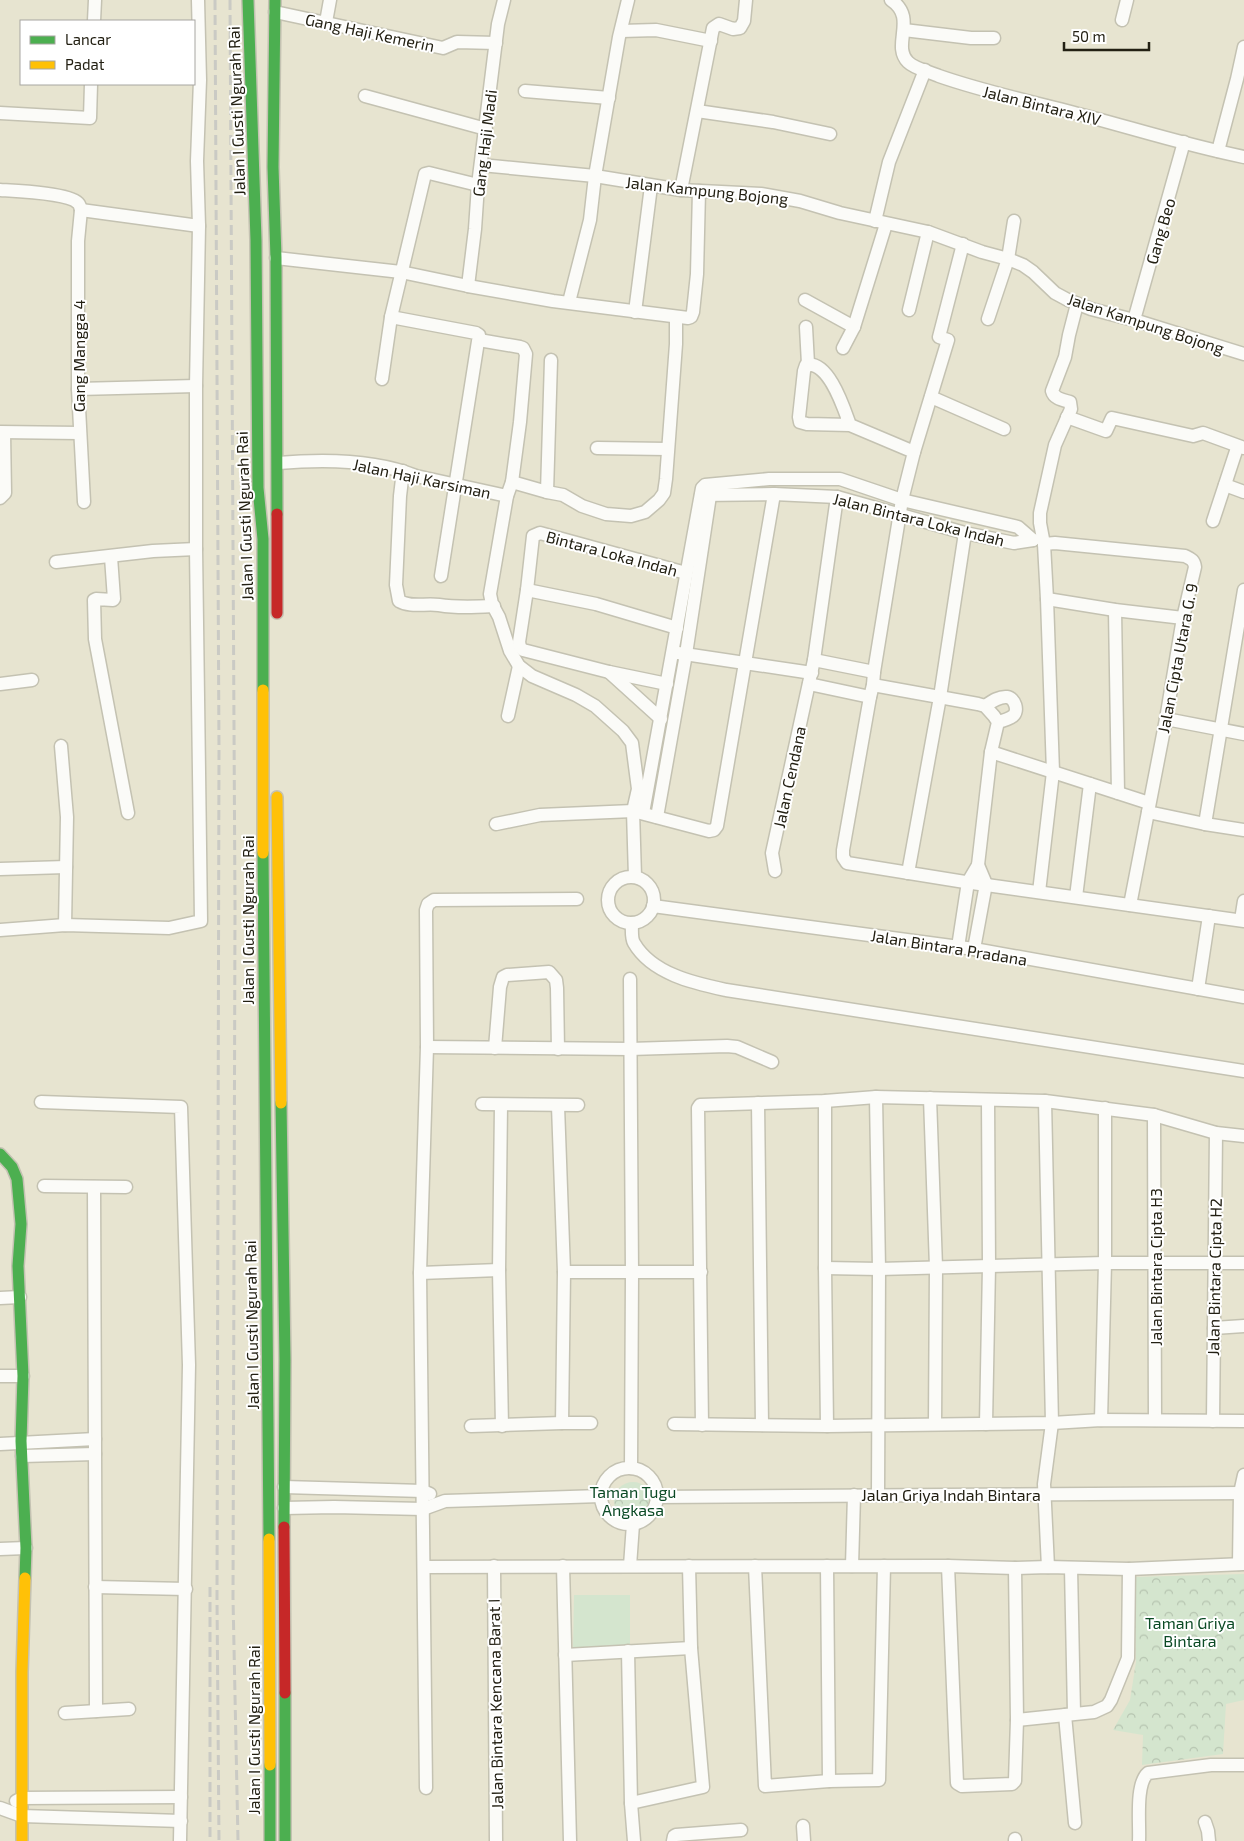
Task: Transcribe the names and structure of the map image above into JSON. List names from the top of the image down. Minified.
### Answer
{"streets":{"main road":["Jalan I Gusti Ngurah Rai"],"street":["Gang Haji Kemerin","Jalan Bintara XIV","Gang Haji Madi","Jalan Kampung Bojong","Gang Beo","Gang Mangga 4","Jalan Haji Karsiman","Jalan Bintara Loka Indah","Bintara Loka Indah","Jalan Cipta Utara G. 9","Jalan Cendana","Jalan Bintara Pradana","Jalan Bintara Cipta H3","Jalan Bintara Cipta H2","Jalan Griya Indah Bintara","Jalan Bintara Kencana Barat I"]},"crossings":[["Gang Haji Kemerin","Jalan I Gusti Ngurah Rai"],["Gang Haji Kemerin","Gang Haji Madi"],["Jalan Bintara XIV","Gang Beo"],["Jalan I Gusti Ngurah Rai","Jalan Haji Karsiman"],["Gang Haji Madi","Jalan Kampung Bojong"],["Jalan Kampung Bojong","Gang Beo"],["Jalan Bintara Loka Indah","Jalan Cendana"]],"parks":["Taman Tugu Angkasa","Taman Griya Bintara"],"legend":["Lancar","Padat"],"scale_bar":"50 m"}
